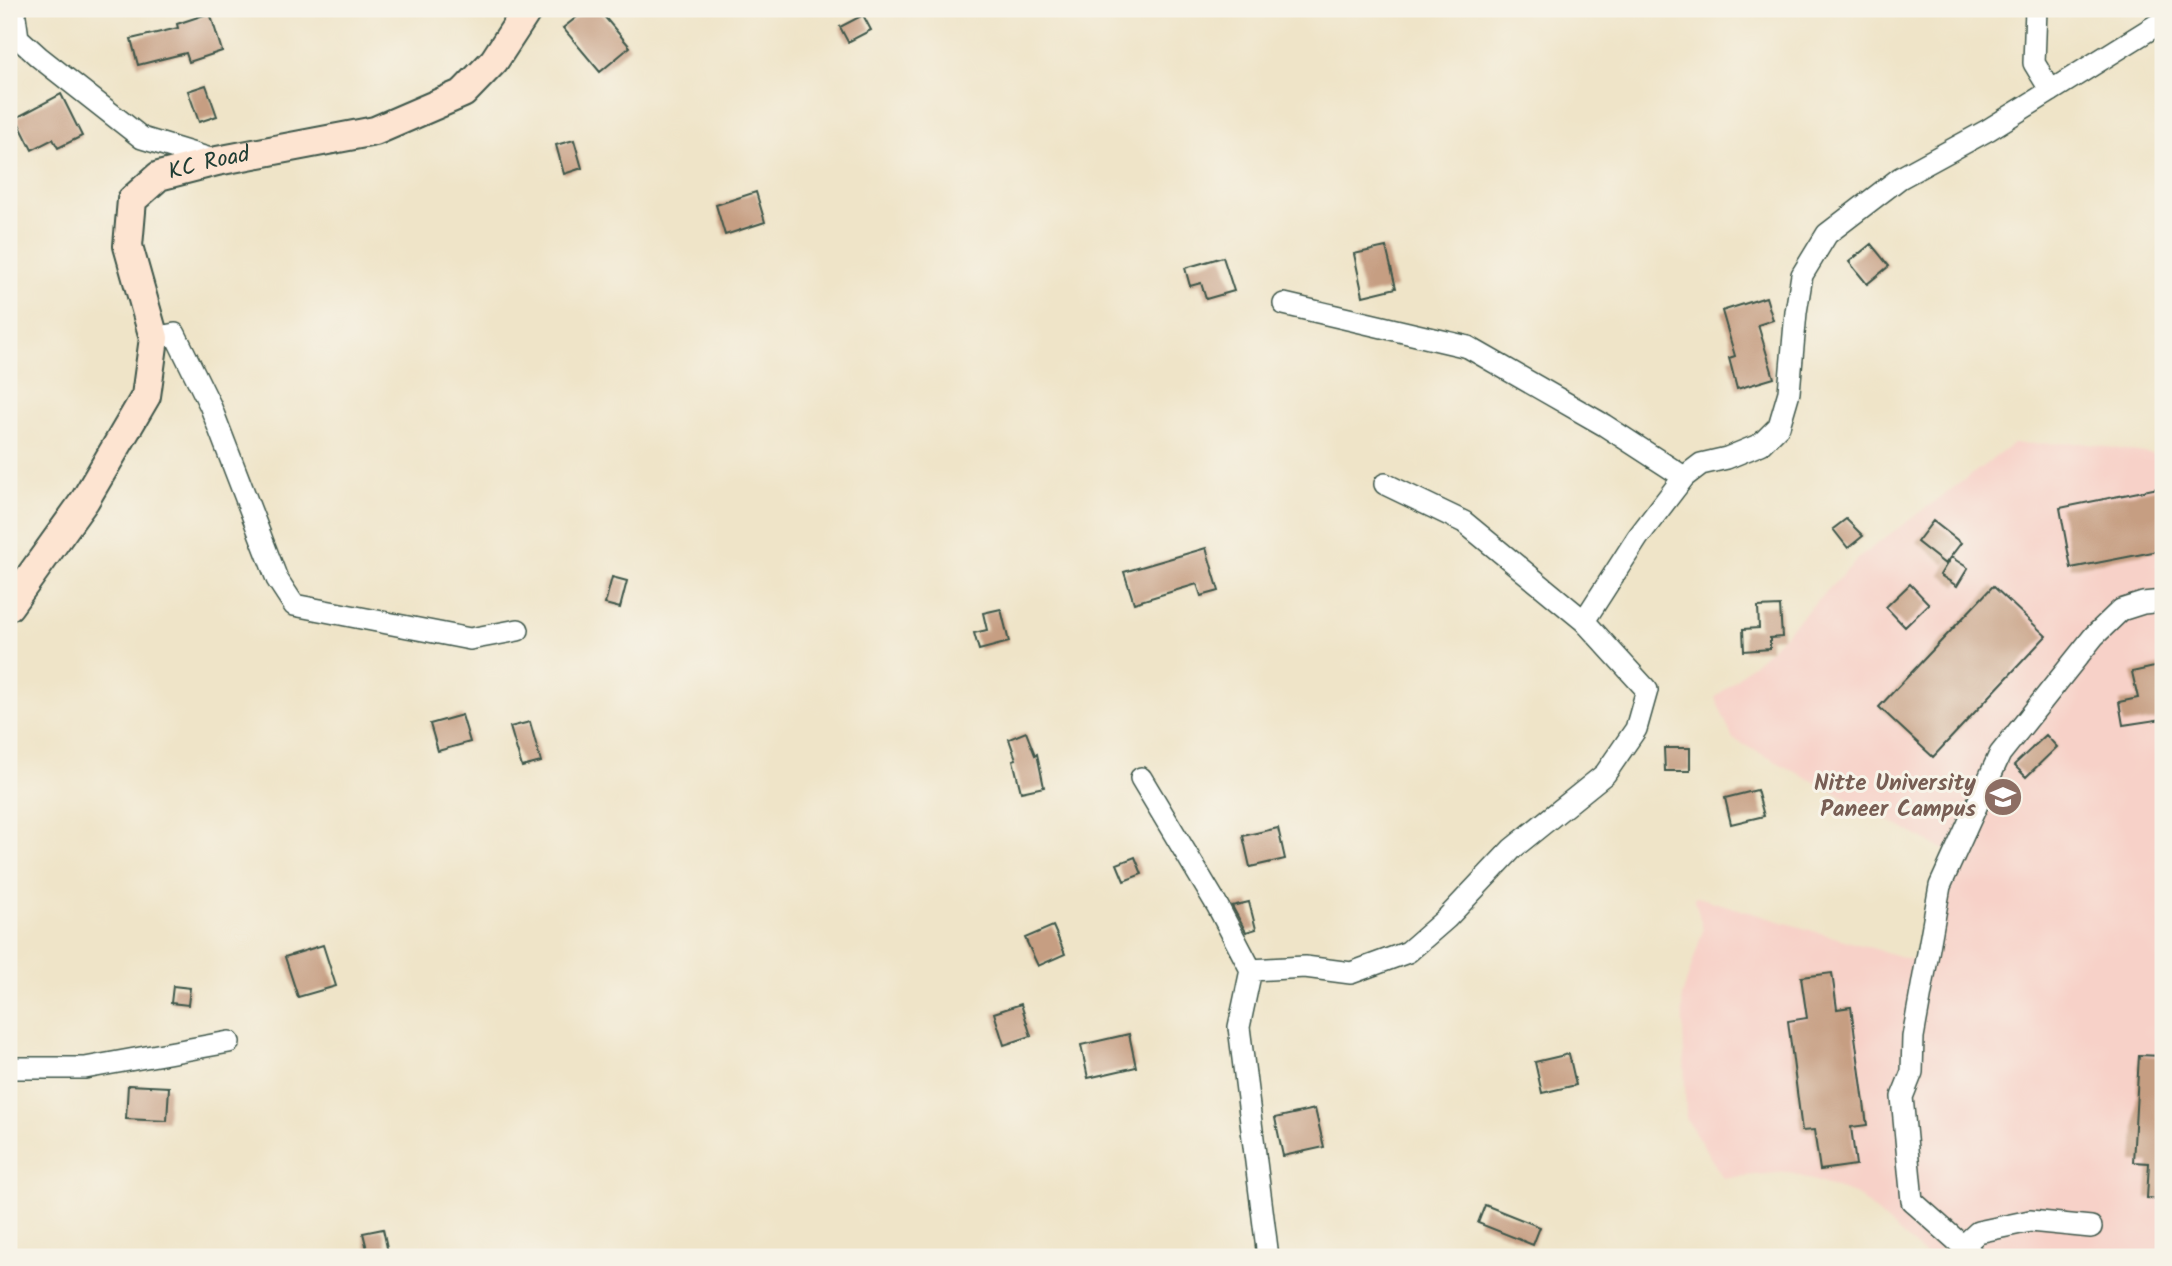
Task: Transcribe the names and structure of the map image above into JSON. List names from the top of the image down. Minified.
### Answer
{"streets":{"main road":["KC Road"]},"places":{"school or university":["Nitte University Paneer Campus"]}}
